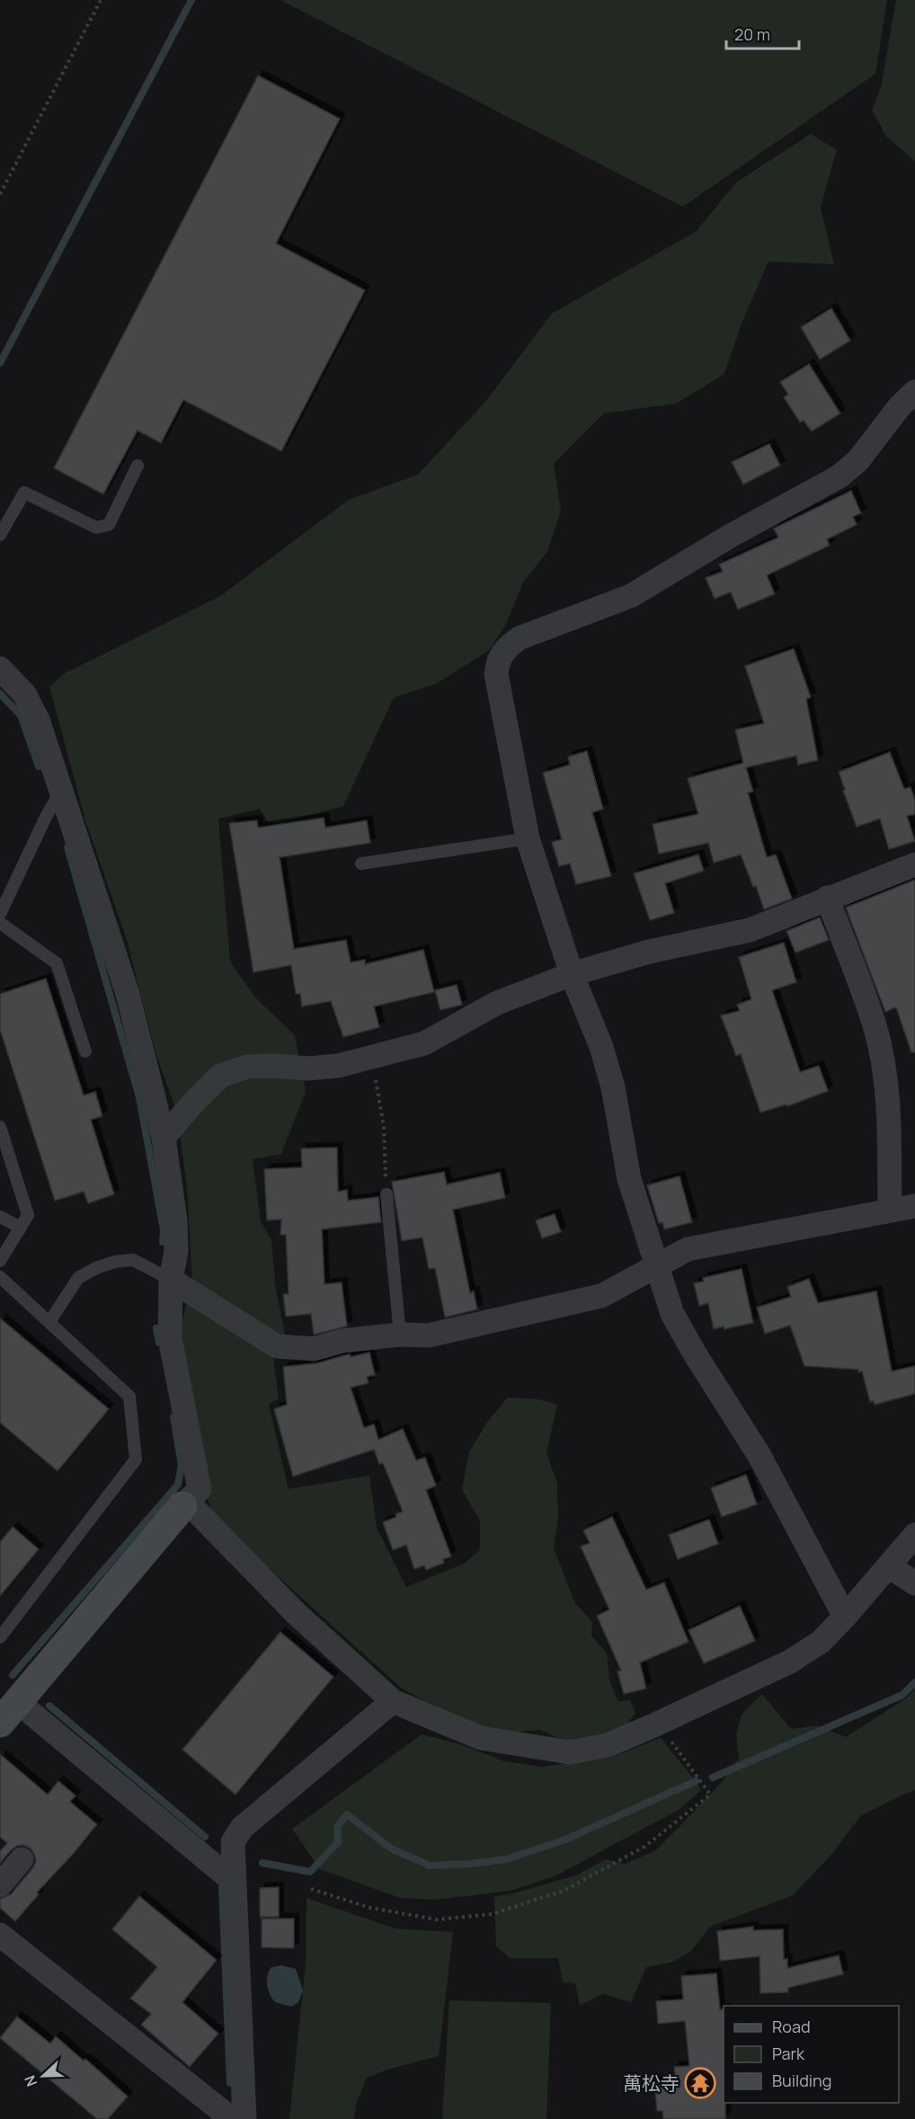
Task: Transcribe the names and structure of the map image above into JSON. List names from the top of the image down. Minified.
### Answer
{"places":{"temple":["萬松寺"]},"legend":["Road","Park","Building"],"scale_bar":"20 m","north":"left"}
